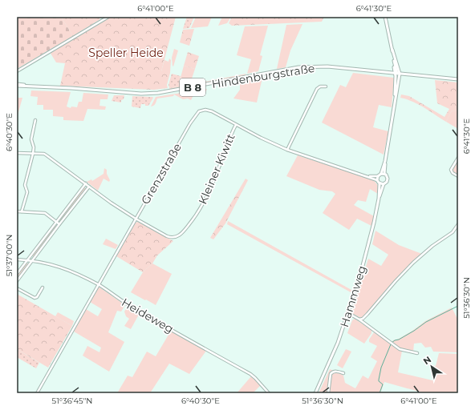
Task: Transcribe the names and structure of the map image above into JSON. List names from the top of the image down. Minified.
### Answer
{"streets":{"main road":["Hindenburgstraße","B 8","Hammweg"],"street":["Kleiner Kiwitt","Grenzstraße","Heideweg"]},"crossings":[["Hindenburgstraße","Hammweg"],["Kleiner Kiwitt","Grenzstraße"],["Grenzstraße","Hammweg"],["Grenzstraße","Heideweg"]],"parks":["Speller Heide"],"north":"top left","coordinates":["6°41'00\"E","6°41'30\"E","6°40'30\"E","51°37'00\"N","51°36'30\"N","51°36'45\"N"]}
